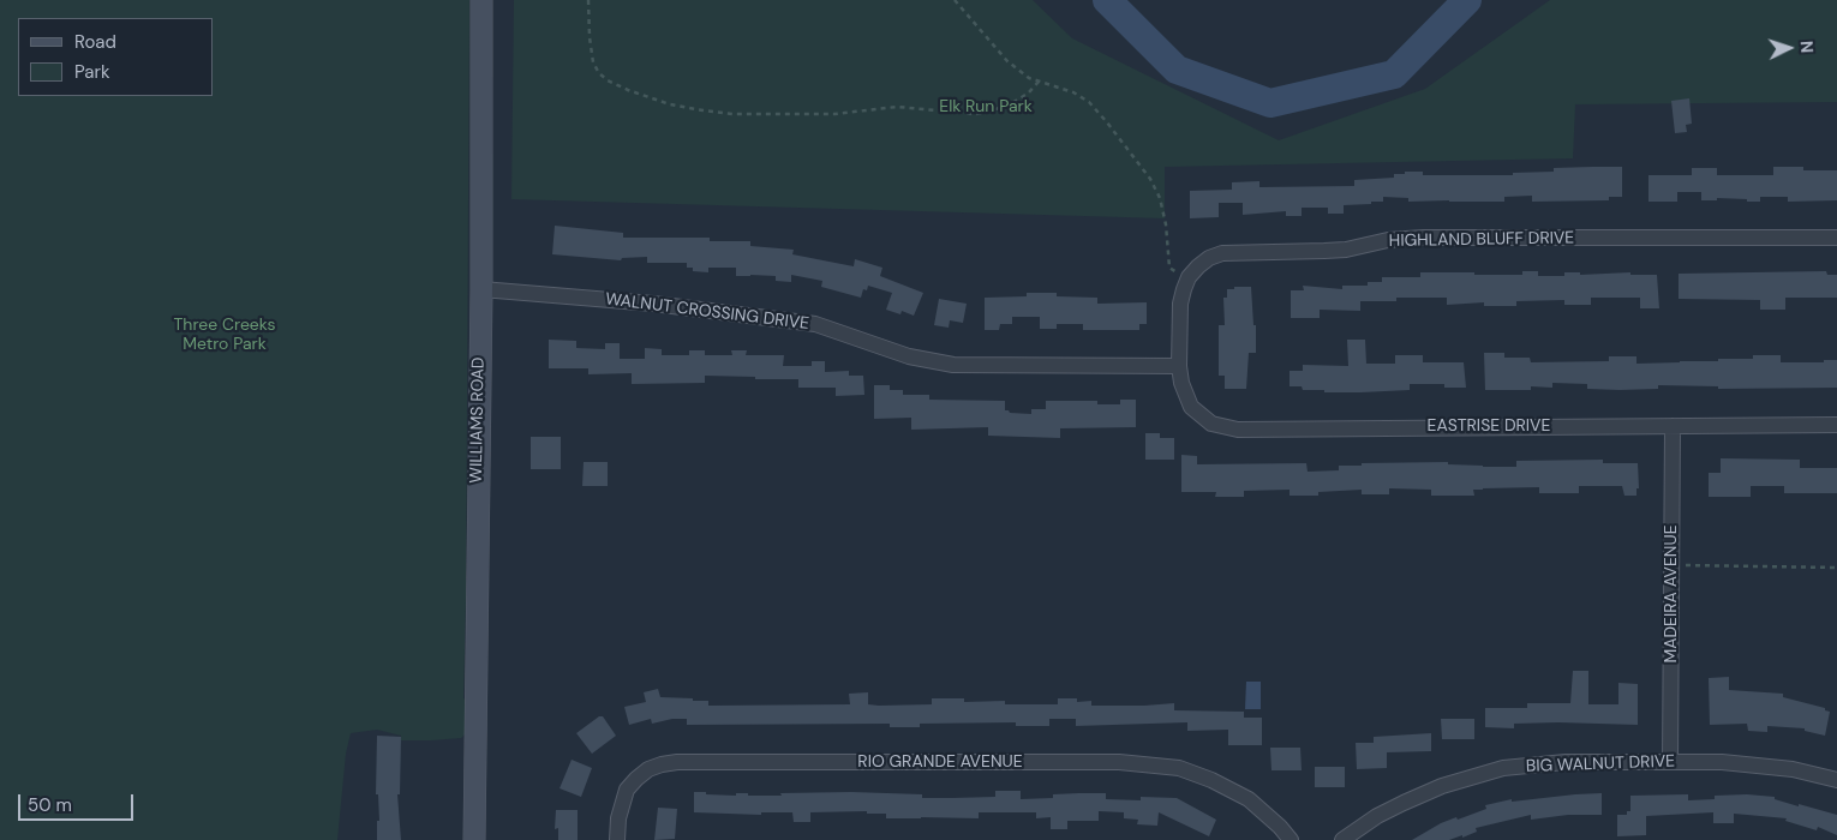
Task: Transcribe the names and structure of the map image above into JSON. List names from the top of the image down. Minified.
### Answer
{"streets":{"main road":["WILLIAMS ROAD"],"street":["HIGHLAND BLUFF DRIVE","WALNUT CROSSING DRIVE","EASTRISE DRIVE","MADEIRA AVENUE","RIO GRANDE AVENUE","BIG WALNUT DRIVE"]},"crossings":[["WALNUT CROSSING DRIVE","WILLIAMS ROAD"],["WALNUT CROSSING DRIVE","EASTRISE DRIVE"],["EASTRISE DRIVE","MADEIRA AVENUE"],["MADEIRA AVENUE","BIG WALNUT DRIVE"]],"parks":["Elk Run Park","Three Creeks Metro Park"],"legend":["Road","Park"],"scale_bar":"50 m","north":"right"}
